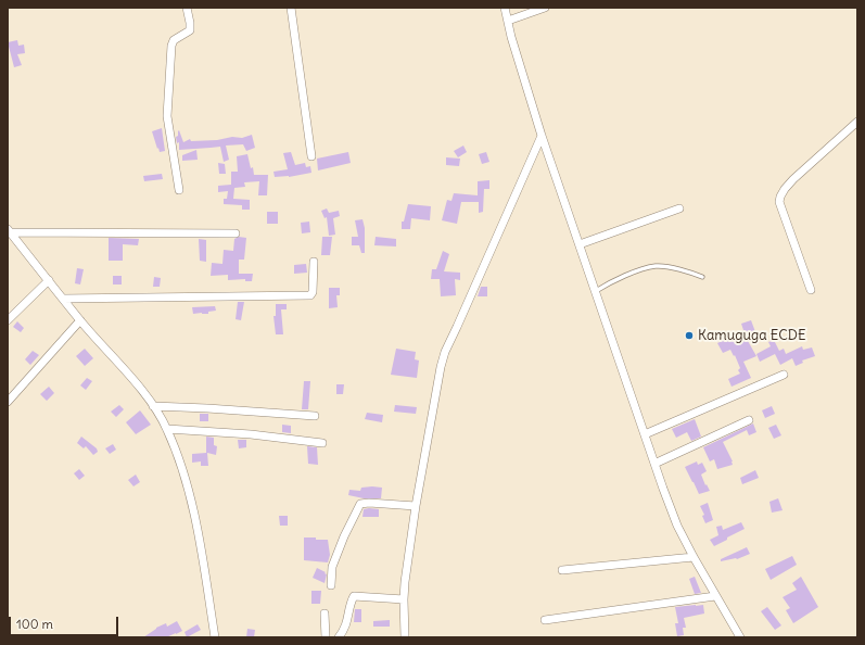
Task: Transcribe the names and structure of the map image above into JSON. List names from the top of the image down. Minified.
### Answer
{"places":["Kamuguga ECDE"],"scale_bar":"100 m"}
